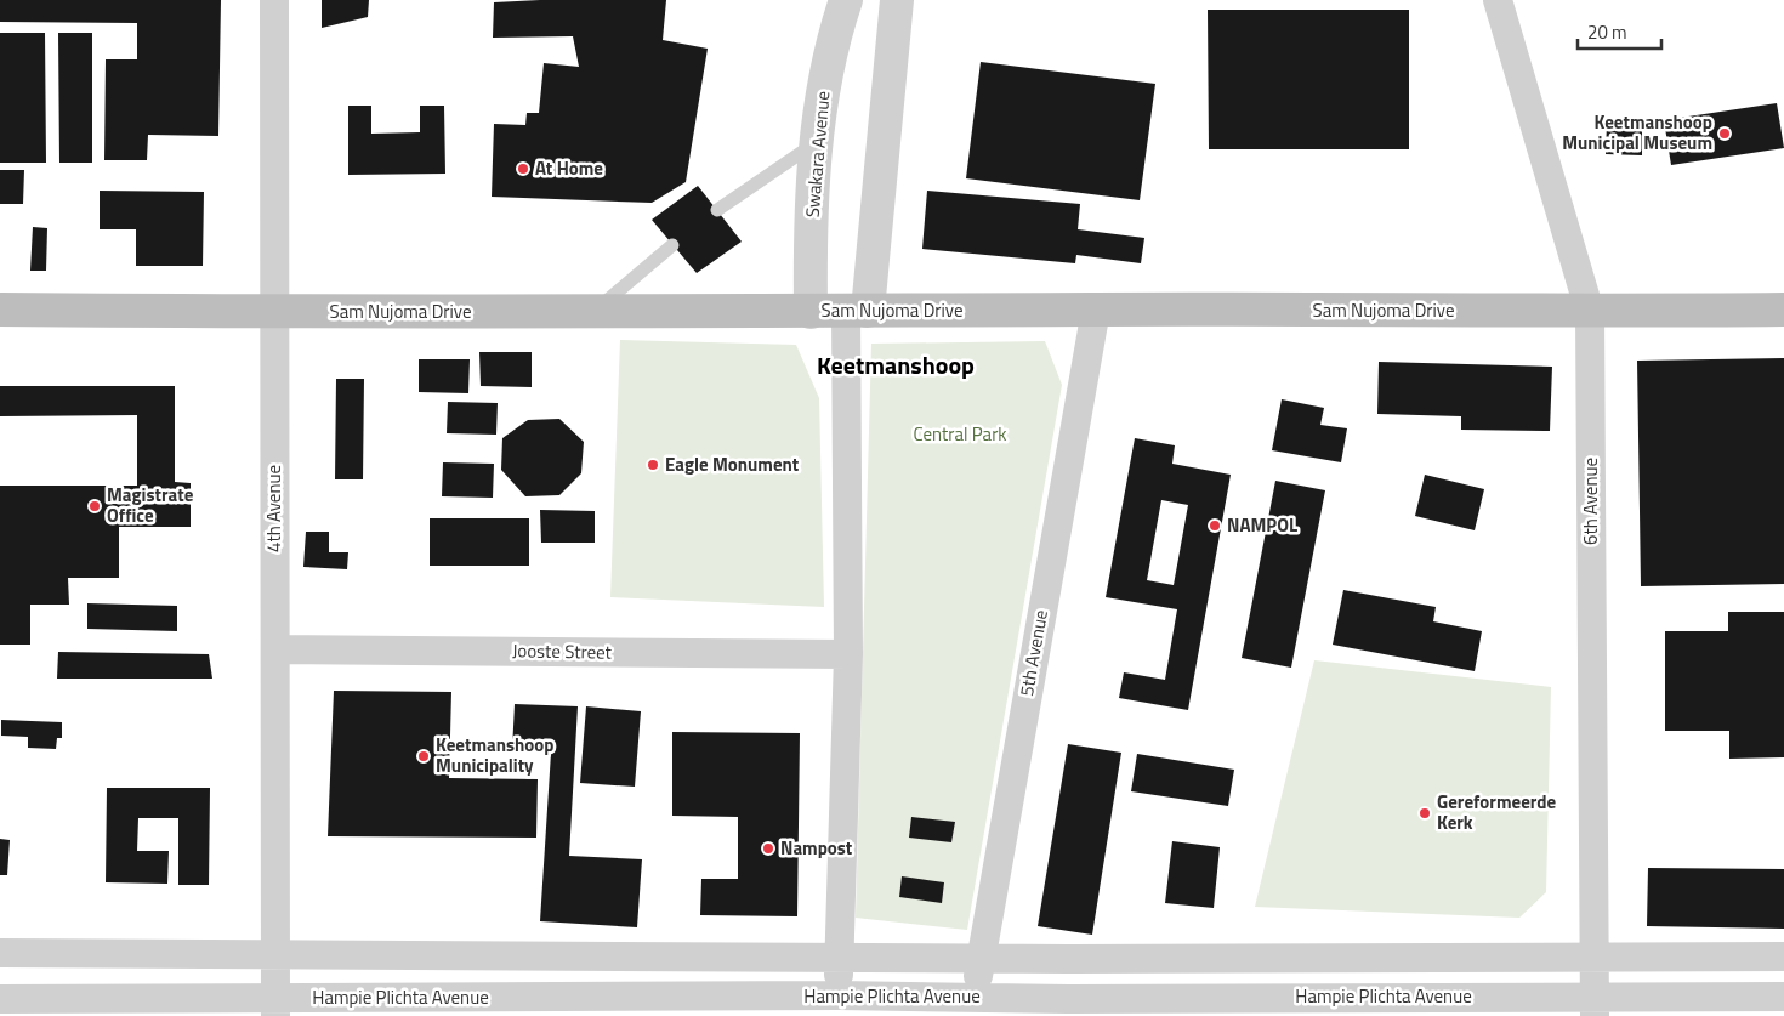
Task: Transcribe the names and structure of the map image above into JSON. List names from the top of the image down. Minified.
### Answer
{"streets":{"main road":["Sam Nujoma Drive"],"street":["Swakara Avenue","6th Avenue","4th Avenue","Jooste Street","5th Avenue","Hampie Plichta Avenue"]},"crossings":[["Swakara Avenue","Sam Nujoma Drive"],["Sam Nujoma Drive","6th Avenue"],["Sam Nujoma Drive","4th Avenue"],["Sam Nujoma Drive","5th Avenue"],["6th Avenue","Hampie Plichta Avenue"],["4th Avenue","Jooste Street"],["4th Avenue","Hampie Plichta Avenue"],["5th Avenue","Hampie Plichta Avenue"]],"districts":["Keetmanshoop"],"parks":["Central Park"],"places":["Keetmanshoop Municipal Museum","At Home","Eagle Monument","Magistrate Office","NAMPOL","Keetmanshoop Municipality","Gereformeerde Kerk","Nampost"],"scale_bar":"20 m"}
